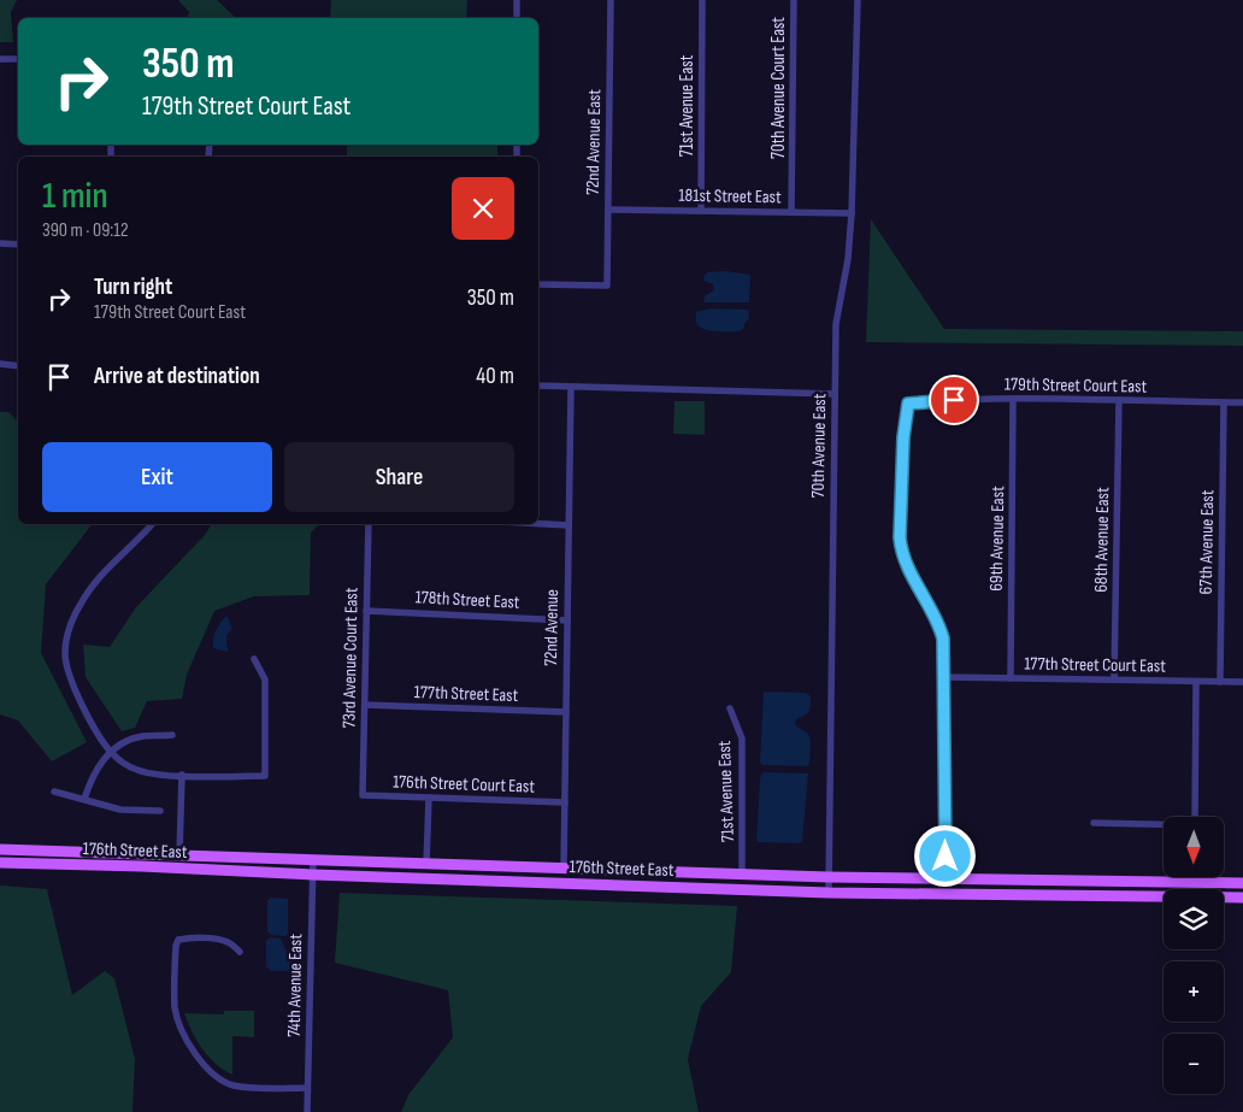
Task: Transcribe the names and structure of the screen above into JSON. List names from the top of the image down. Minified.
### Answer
{"streets":{"main road":["176th Street East"],"street":["70th Avenue Court East","71st Avenue East","72nd Avenue East","181st Street East","179th Street Court East","70th Avenue East","69th Avenue East","68th Avenue East","67th Avenue East","178th Street East","72nd Avenue","73rd Avenue Court East","177th Street Court East","177th Street East","176th Street Court East","74th Avenue East"]},"crossings":[["70th Avenue Court East","181st Street East"],["71st Avenue East","181st Street East"],["71st Avenue East","176th Street East"],["72nd Avenue East","181st Street East"],["181st Street East","70th Avenue East"],["179th Street Court East","69th Avenue East"],["179th Street Court East","68th Avenue East"],["179th Street Court East","67th Avenue East"],["179th Street Court East","177th Street Court East"],["70th Avenue East","176th Street East"],["69th Avenue East","177th Street Court East"],["68th Avenue East","177th Street Court East"],["67th Avenue East","177th Street Court East"],["178th Street East","72nd Avenue"],["178th Street East","73rd Avenue Court East"],["72nd Avenue","177th Street East"],["72nd Avenue","176th Street Court East"],["72nd Avenue","176th Street East"],["73rd Avenue Court East","177th Street East"],["73rd Avenue Court East","176th Street Court East"],["176th Street East","74th Avenue East"]],"north":"bottom","page":{"turn":["350 m","179th Street Court East"],"heading":["1 min","390 m · 09:12"],"list":[{"name":"Turn right","note":"179th Street Court East","value":"350 m"},{"name":"Arrive at destination","value":"40 m"}],"buttons":["Exit","Share"],"map_buttons":["+","−"]}}
